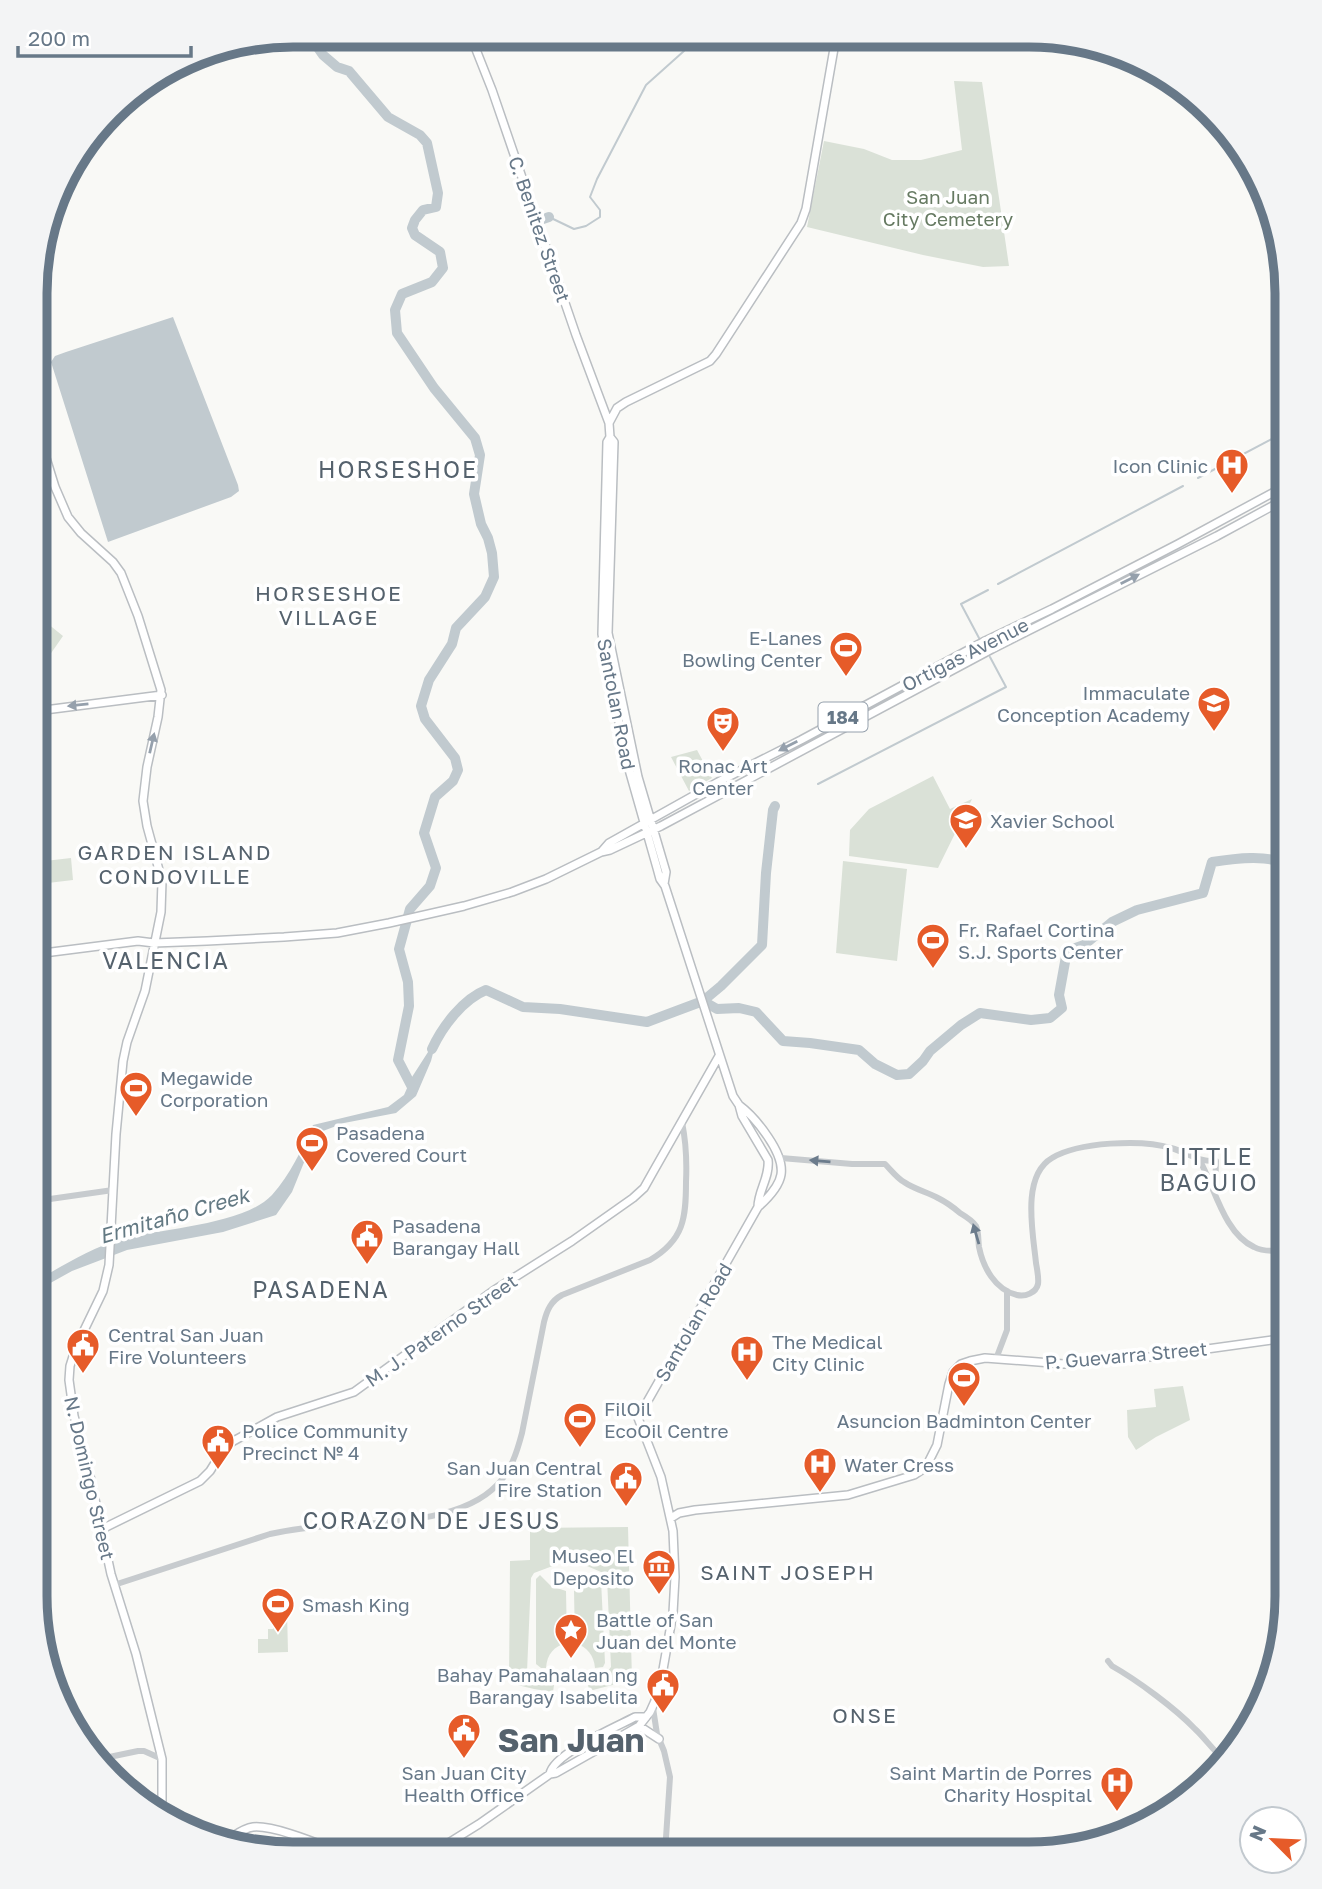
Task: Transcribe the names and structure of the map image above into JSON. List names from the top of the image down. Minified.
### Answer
{"streets":{"main road":["C. Benitez Street","Ortigas Avenue","Santolan Road","184","M. J. Paterno Street","P. Guevarra Street","N. Domingo Street"]},"crossings":[["C. Benitez Street","Santolan Road"],["Ortigas Avenue","Santolan Road"],["Ortigas Avenue","184"],["Santolan Road","184"],["Santolan Road","M. J. Paterno Street"],["Santolan Road","P. Guevarra Street"],["184","N. Domingo Street"],["M. J. Paterno Street","N. Domingo Street"]],"districts":["HORSESHOE","HORSESHOE VILLAGE","GARDEN ISLAND CONDOVILLE","VALENCIA","LITTLE BAGUIO","PASADENA","CORAZON DE JESUS","SAINT JOSEPH","ONSE","San Juan"],"water":["Ermitaño Creek"],"parks":["San Juan City Cemetery"],"places":{"hospital":["Icon Clinic","The Medical City Clinic","Water Cress","Saint Martin de Porres Charity Hospital"],"sports":["E-Lanes Bowling Center","Fr. Rafael Cortina S.J. Sports Center","Megawide Corporation","Pasadena Covered Court","Asuncion Badminton Center","FilOil EcoOil Centre","Smash King"],"school or university":["Immaculate Conception Academy","Xavier School"],"theatre":["Ronac Art Center"],"public building":["Pasadena Barangay Hall","Central San Juan Fire Volunteers","Police Community Precinct № 4","San Juan Central Fire Station","Bahay Pamahalaan ng Barangay Isabelita","San Juan City Health Office"],"museum":["Museo El Deposito"],"place":["Battle of San Juan del Monte"]},"scale_bar":"200 m","north":"top left"}
